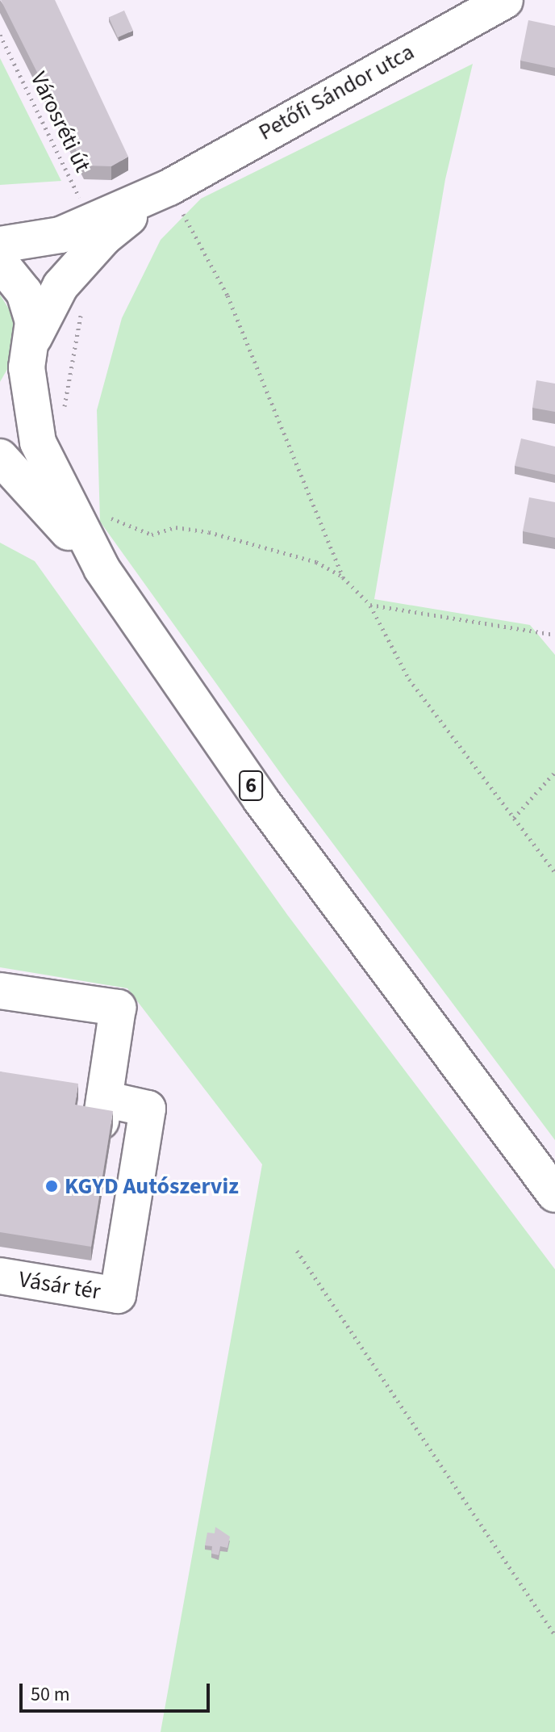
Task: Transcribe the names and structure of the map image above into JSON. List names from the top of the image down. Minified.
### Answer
{"streets":{"main road":["Petőfi Sándor utca","6","Vásár tér"],"path":["Városréti út"]},"crossings":[["Petőfi Sándor utca","Városréti út"],["Petőfi Sándor utca","6"]],"places":["KGYD Autószerviz"],"scale_bar":"50 m"}
